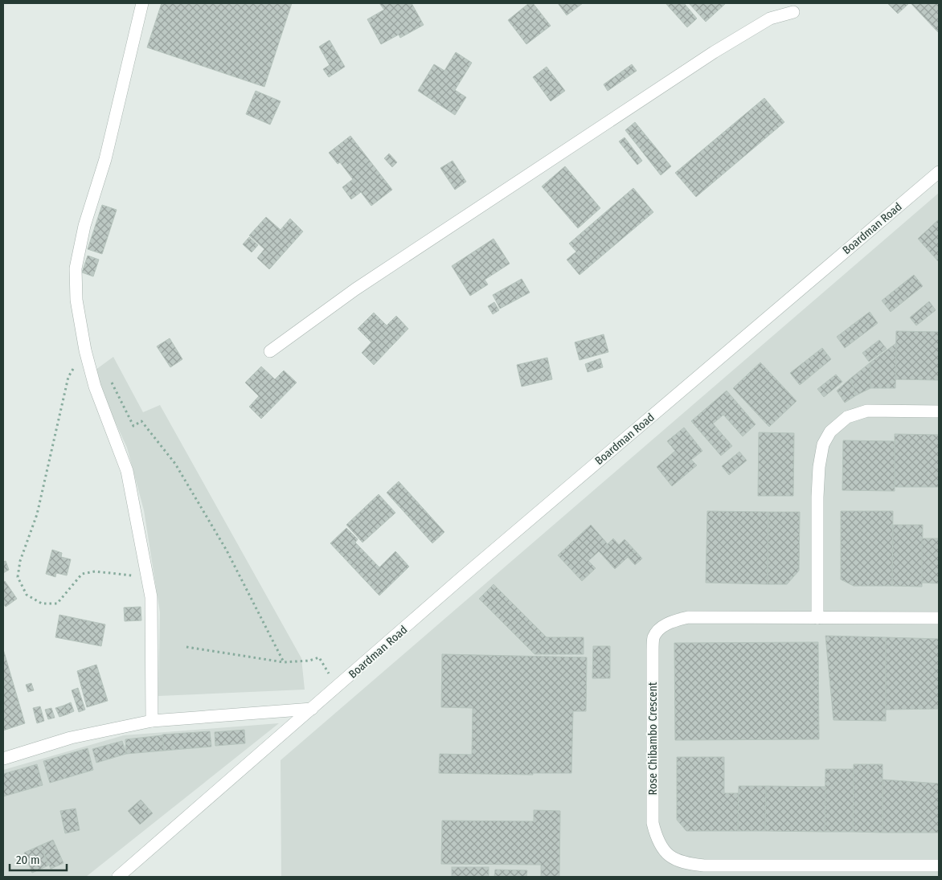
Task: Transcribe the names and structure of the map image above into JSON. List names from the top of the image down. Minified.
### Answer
{"streets":{"street":["Boardman Road","Rose Chibambo Crescent"]},"scale_bar":"20 m"}
